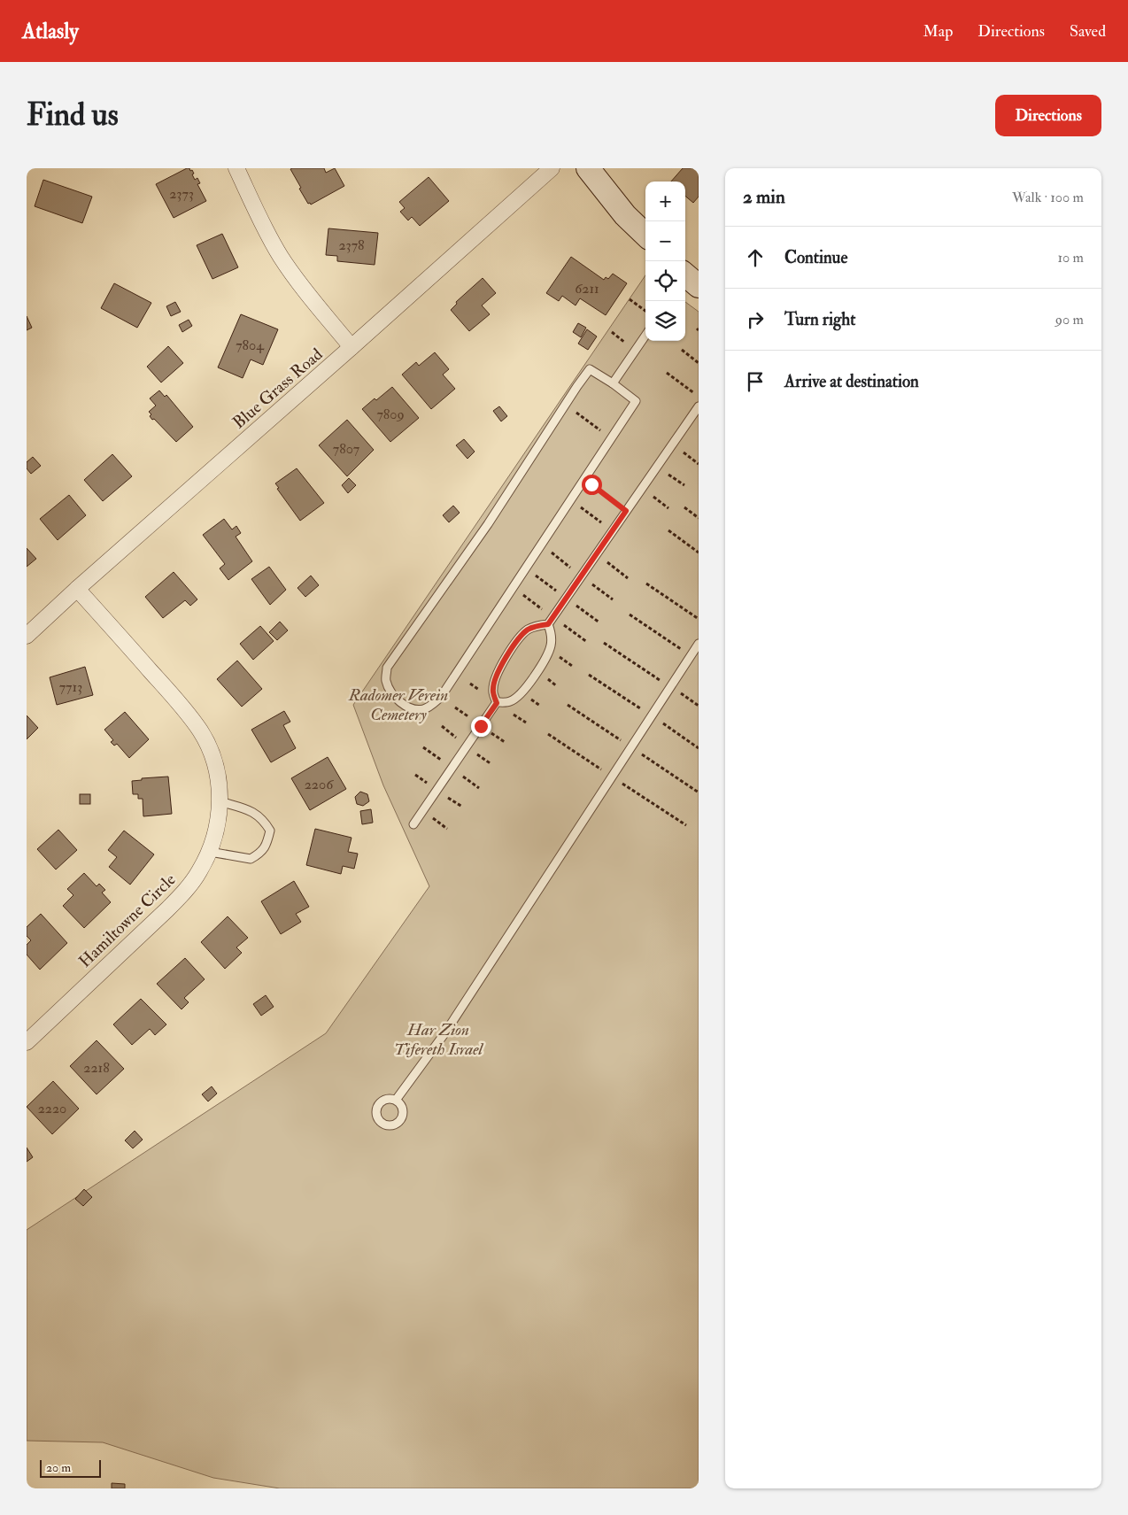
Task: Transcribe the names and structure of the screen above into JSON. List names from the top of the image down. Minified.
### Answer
{"streets":{"street":["Blue Grass Road","Hamiltowne Circle"]},"crossings":[["Blue Grass Road","Hamiltowne Circle"]],"parks":["Radomer Verein Cemetery","Har Zion Tifereth Israel"],"house_numbers":["2373","2378","6211","7804","7809","7807","7713","2206","2218","2220"],"scale_bar":"20 m","page":{"header":"Atlasly","nav":["Map","Directions","Saved"],"buttons":"Directions","title":"Find us","heading":["2 min","Walk · 100 m"],"map_buttons":["+","−"],"list":[["Continue","10 m"],["Turn right","90 m"],"Arrive at destination"],"scale":"20 m"}}
